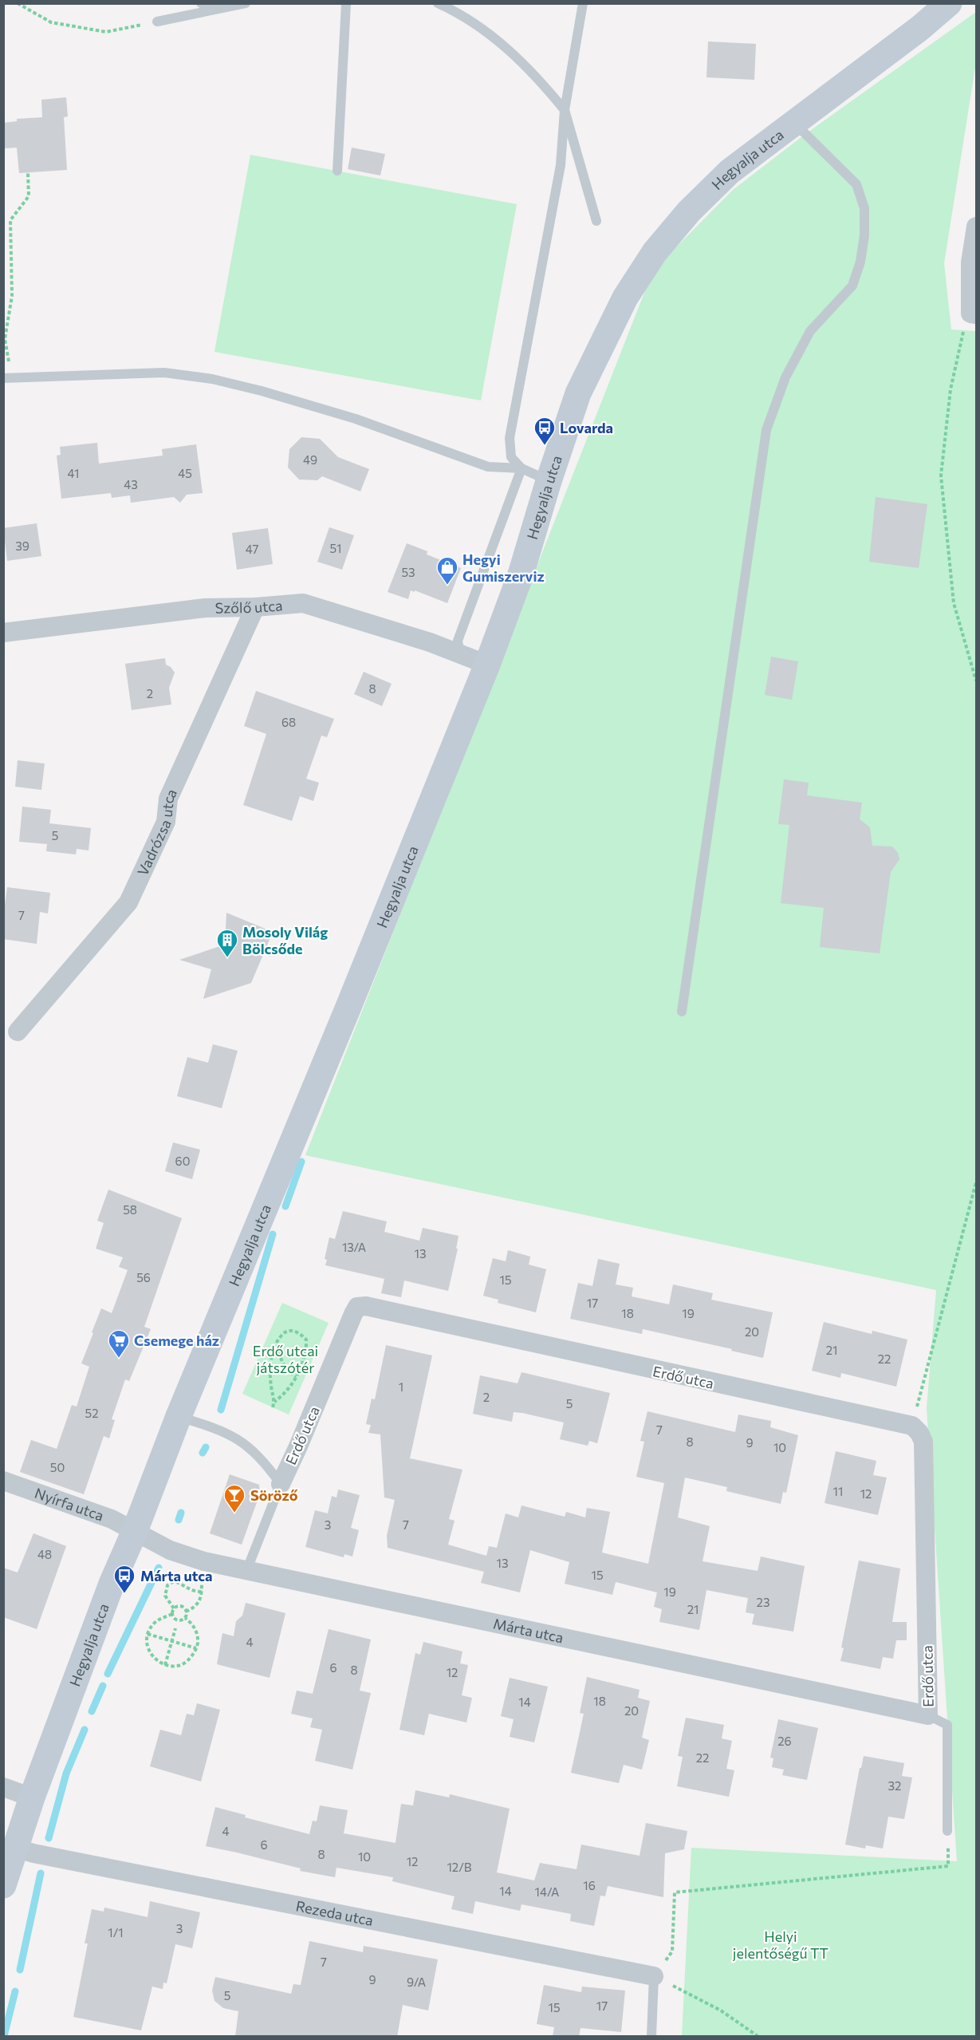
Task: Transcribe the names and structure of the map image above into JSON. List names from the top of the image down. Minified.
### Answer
{"streets":{"street":["Hegyalja utca","Szőlő utca","Vadrózsa utca","Erdő utca","Nyírfa utca","Márta utca","Rezeda utca"]},"crossings":[["Hegyalja utca","Szőlő utca"],["Hegyalja utca","Nyírfa utca"],["Hegyalja utca","Márta utca"],["Hegyalja utca","Rezeda utca"],["Szőlő utca","Vadrózsa utca"],["Erdő utca","Márta utca"],["Nyírfa utca","Márta utca"]],"parks":["Erdő utcai játszótér","Helyi jelentőségű TT"],"places":{"bus stop":["Lovarda","Márta utca"],"shop":["Hegyi Gumiszerviz"],"building":["Mosoly Világ Bölcsőde"],"supermarket":["Csemege ház"],"bar":["Söröző"]},"house_numbers":["49","41","45","43","39","51","47","53","8","2","68","5","7","60","58","13/A","13","56","15","17","18","19","20","21","22","1","2","5","52","7","8","9","10","50","11","12","3","7","48","13","15","19","23","21","4","6","8","12","18","14","20","26","22","32","4","6","8","10","12","12/B","16","14","14/A","3","1/1","7","9","9/A","5","17","15"]}
